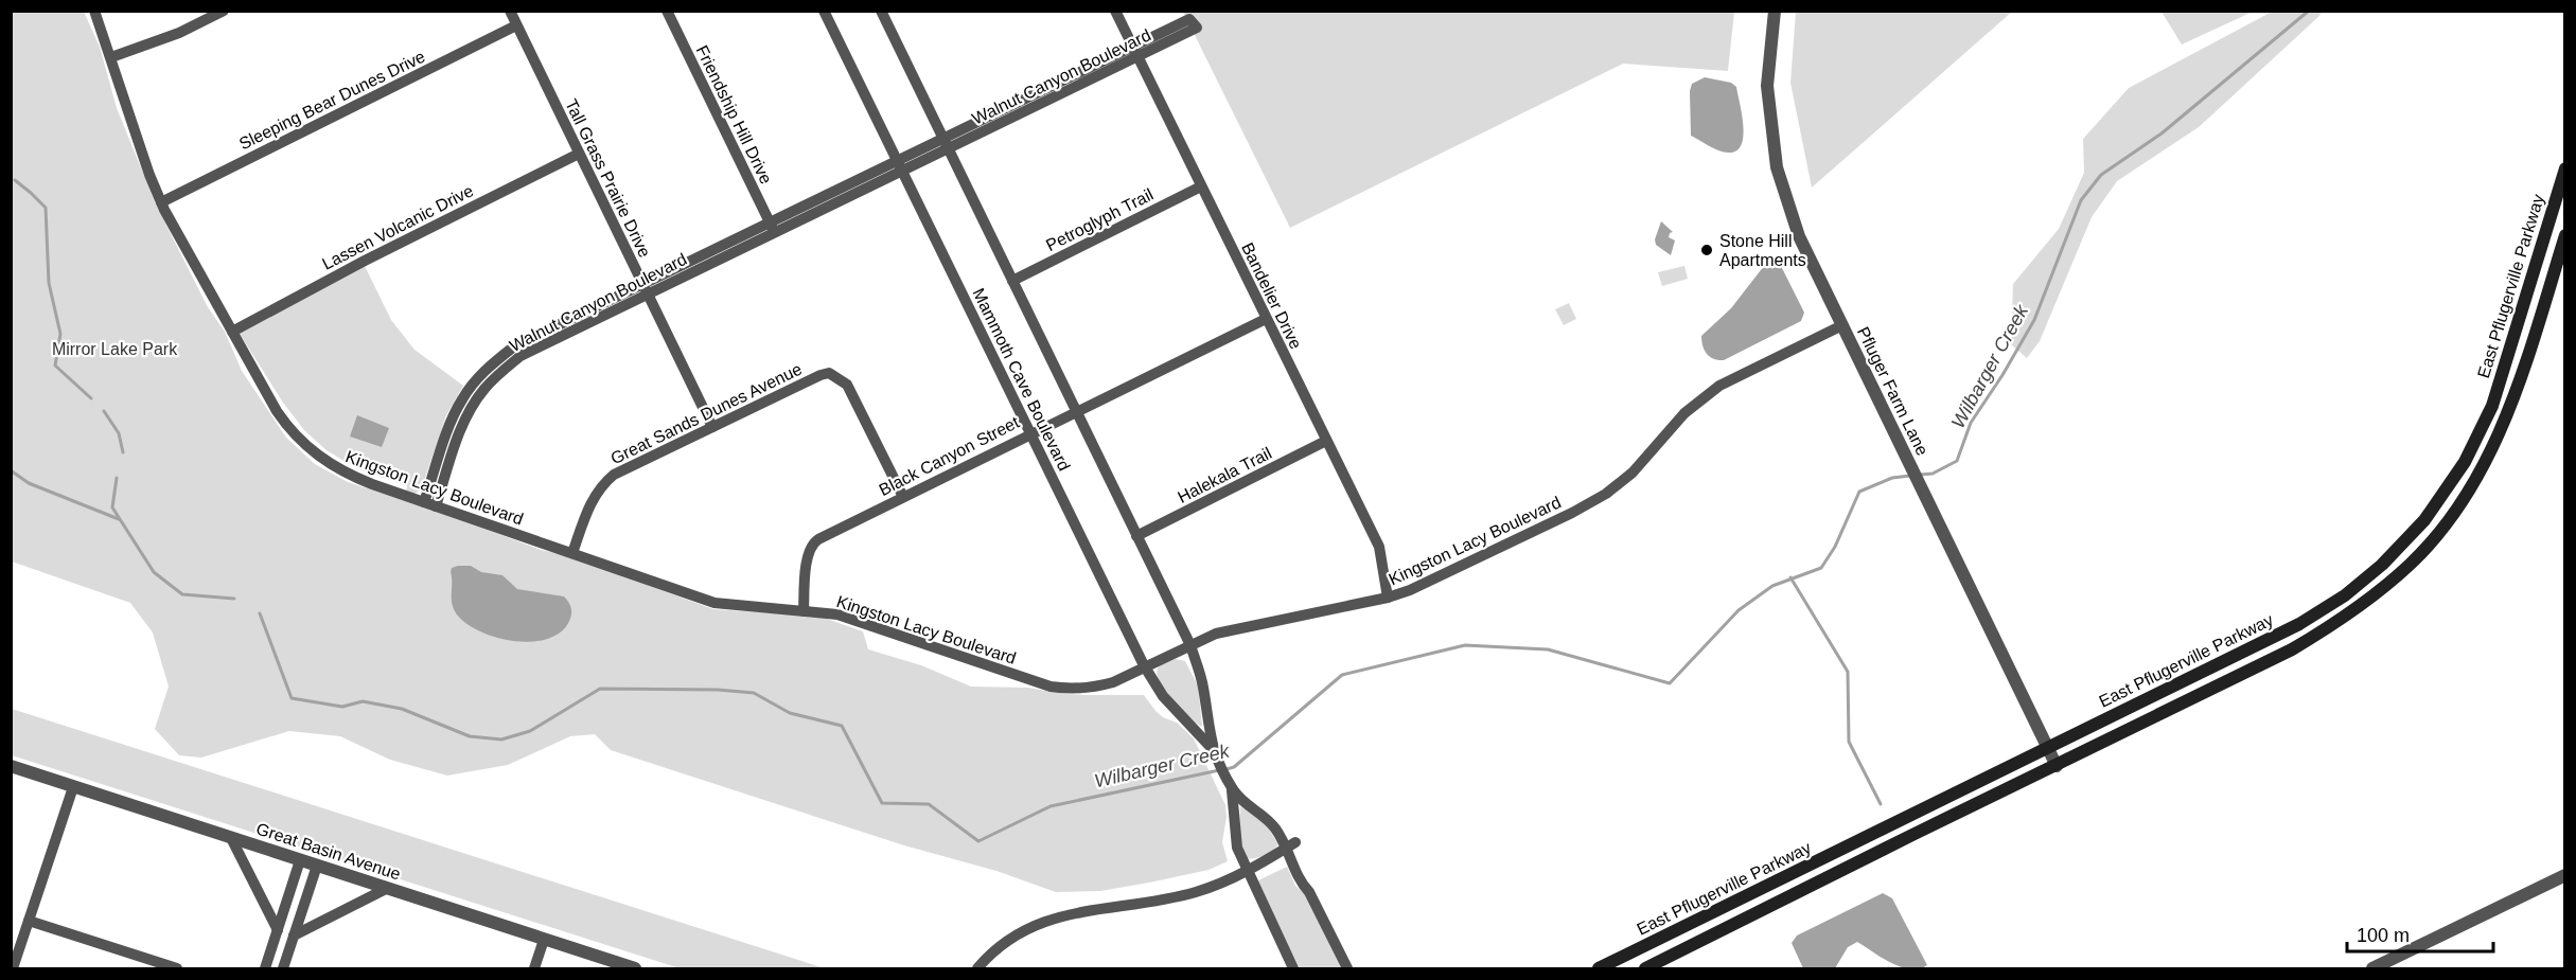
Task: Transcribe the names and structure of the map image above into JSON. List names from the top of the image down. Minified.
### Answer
{"streets":{"main road":["East Pflugerville Parkway"],"street":["Walnut Canyon Boulevard","Sleeping Bear Dunes Drive","Friendship Hill Drive","Tall Grass Prairie Drive","Petroglyph Trail","Lassen Volcanic Drive","Bandelier Drive","Mammoth Cave Boulevard","Pfluger Farm Lane","Great Sands Dunes Avenue","Black Canyon Street","Halekala Trail","Kingston Lacy Boulevard","Great Basin Avenue"]},"crossings":[["Walnut Canyon Boulevard","Friendship Hill Drive"],["Walnut Canyon Boulevard","Tall Grass Prairie Drive"],["Walnut Canyon Boulevard","Bandelier Drive"],["Walnut Canyon Boulevard","Mammoth Cave Boulevard"],["Walnut Canyon Boulevard","Kingston Lacy Boulevard"],["Sleeping Bear Dunes Drive","Tall Grass Prairie Drive"],["Sleeping Bear Dunes Drive","Kingston Lacy Boulevard"],["Tall Grass Prairie Drive","Lassen Volcanic Drive"],["Tall Grass Prairie Drive","Great Sands Dunes Avenue"],["Petroglyph Trail","Bandelier Drive"],["Petroglyph Trail","Mammoth Cave Boulevard"],["Lassen Volcanic Drive","Kingston Lacy Boulevard"],["East Pflugerville Parkway","Pfluger Farm Lane"],["Bandelier Drive","Black Canyon Street"],["Bandelier Drive","Halekala Trail"],["Bandelier Drive","Kingston Lacy Boulevard"],["Mammoth Cave Boulevard","Black Canyon Street"],["Mammoth Cave Boulevard","Halekala Trail"],["Mammoth Cave Boulevard","Kingston Lacy Boulevard"],["Pfluger Farm Lane","Kingston Lacy Boulevard"],["Great Sands Dunes Avenue","Black Canyon Street"],["Great Sands Dunes Avenue","Kingston Lacy Boulevard"],["Black Canyon Street","Kingston Lacy Boulevard"]],"water":["Wilbarger Creek"],"parks":["Mirror Lake Park"],"places":["Stone Hill Apartments"],"scale_bar":"100 m"}
